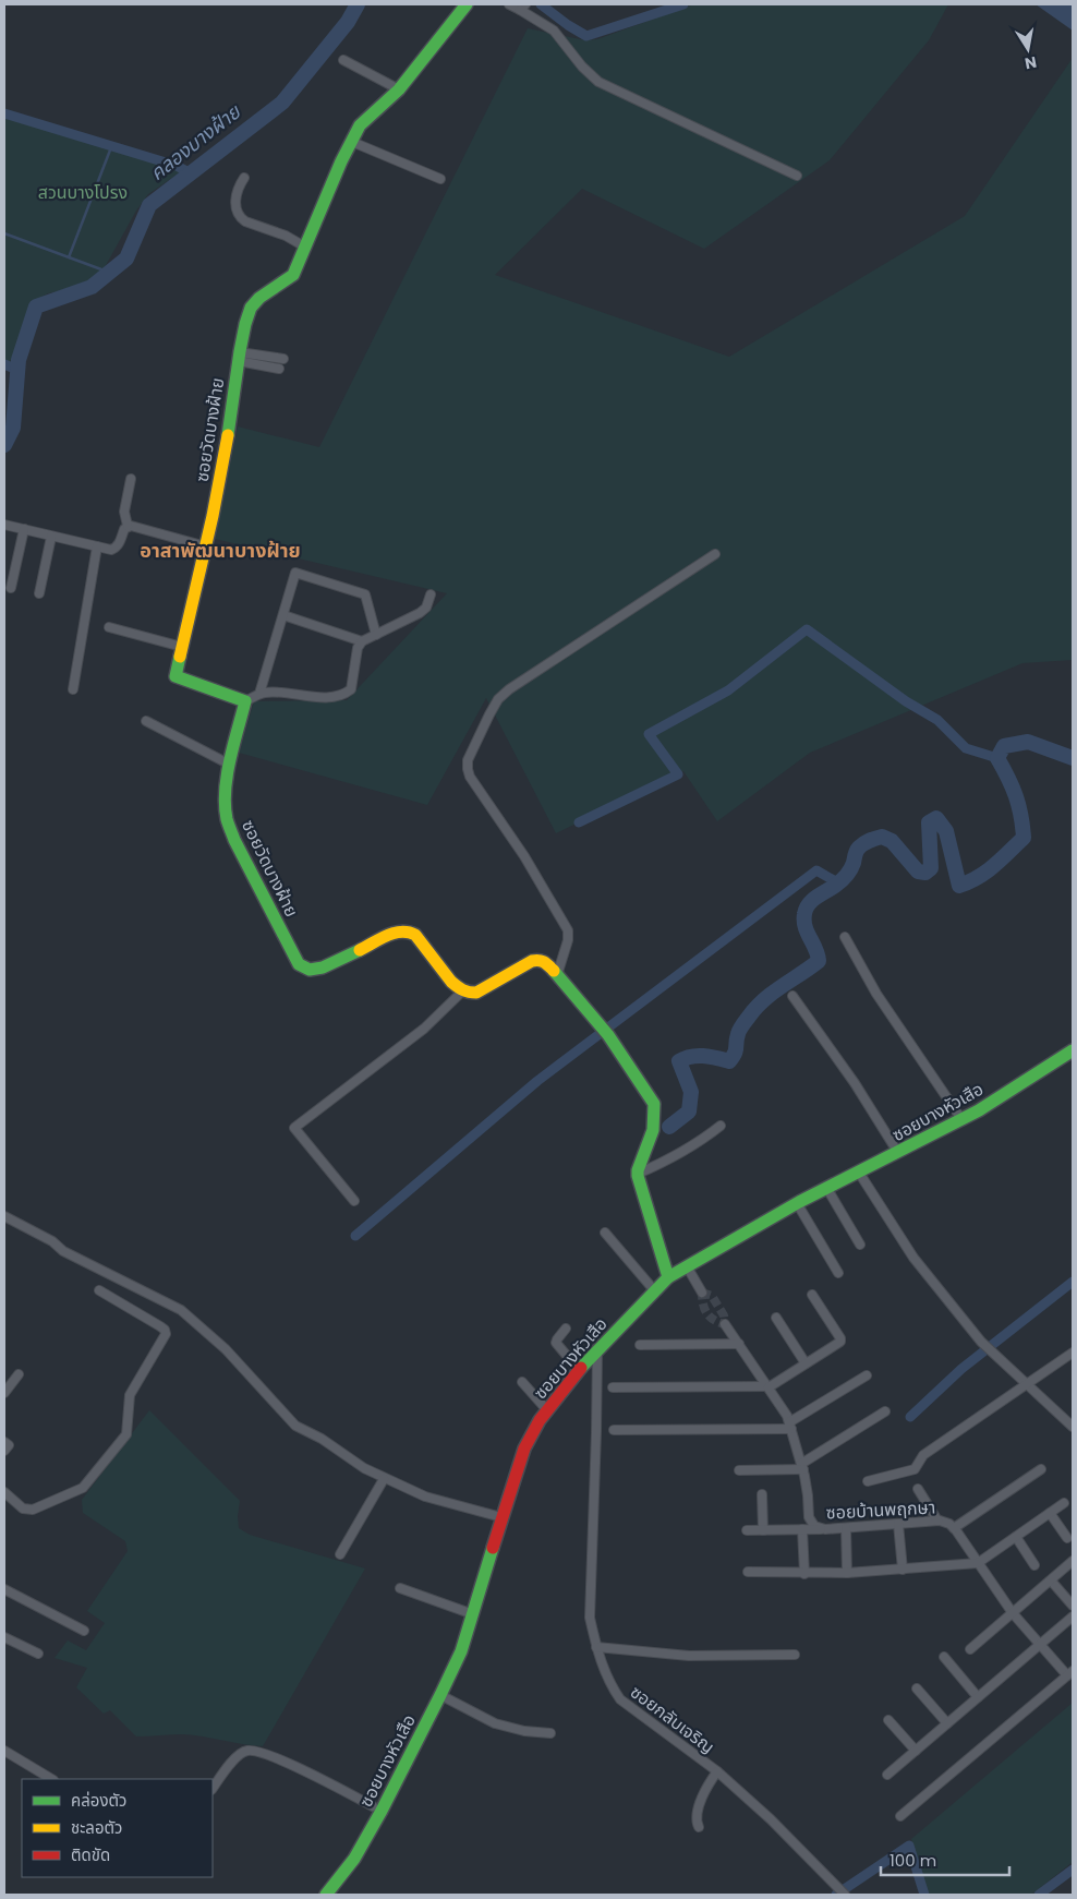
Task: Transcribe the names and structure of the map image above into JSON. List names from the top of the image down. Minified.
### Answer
{"streets":{"street":["ซอยวัดบางฝ้าย","ซอยบางหัวเสือ","ซอยบ้านพฤกษา","ซอยกลับเจริญ"]},"crossings":[["ซอยบางหัวเสือ","ซอยกลับเจริญ"]],"districts":["อาสาพัฒนาบางฝ้าย"],"water":["คลองบางฝ้าย"],"parks":["สวนบางโปรง"],"legend":["คล่องตัว","ชะลอตัว","ติดขัด"],"scale_bar":"100 m","north":"bottom"}
